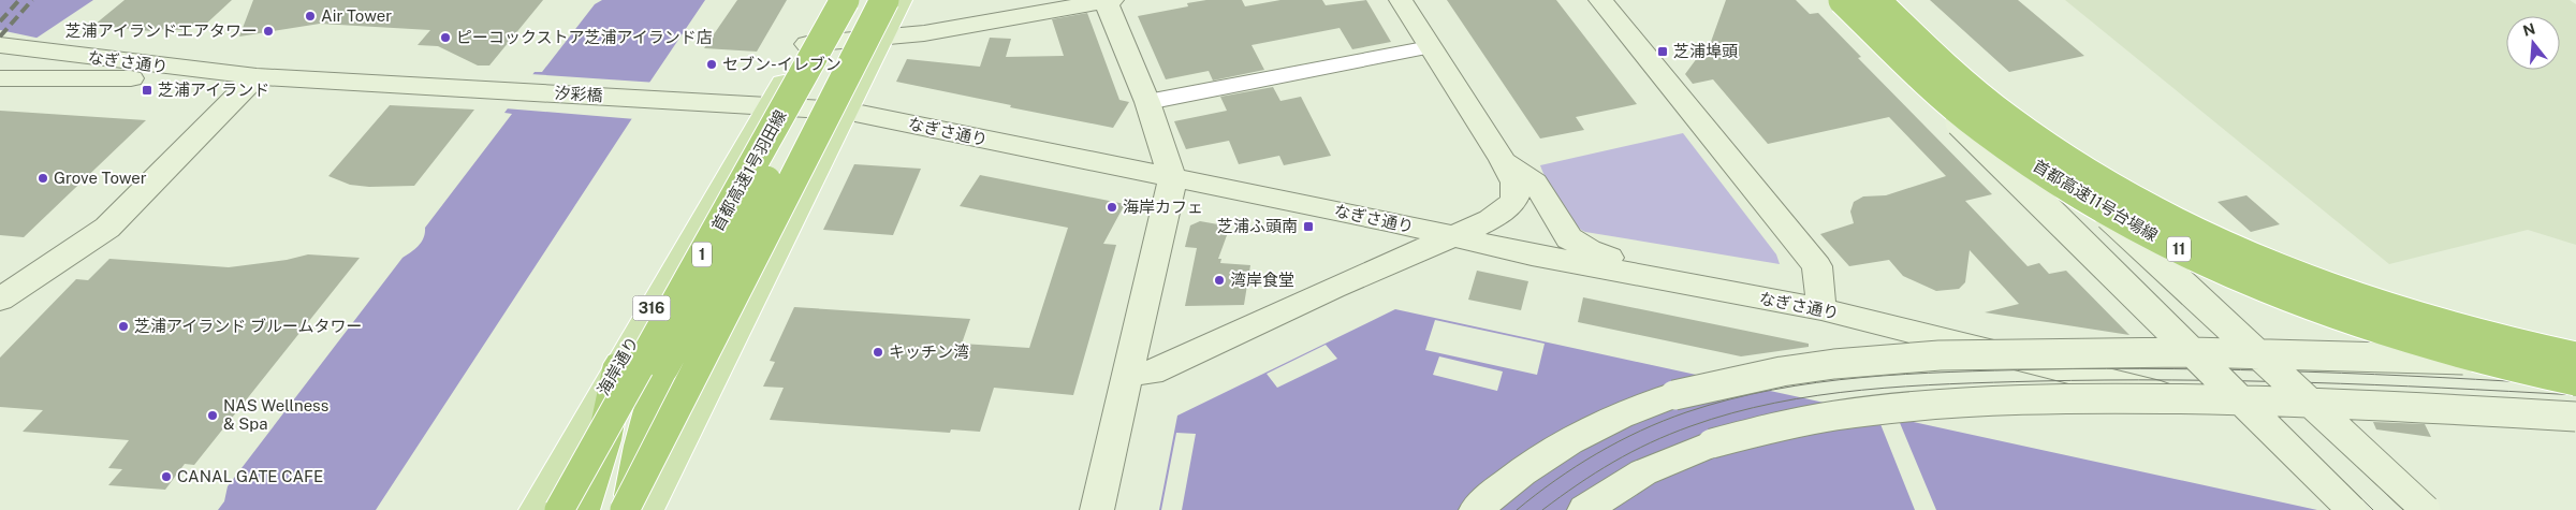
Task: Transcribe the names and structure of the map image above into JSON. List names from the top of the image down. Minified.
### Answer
{"streets":{"highway":["首都高速1号羽田線","首都高速11号台場線","11","1"],"main road":["316","海岸通り"],"street":["なぎさ通り","汐彩橋"]},"crossings":[["なぎさ通り","汐彩橋"],["なぎさ通り","海岸通り"]],"places":{"other":["Air Tower","芝浦アイランドエアタワー","ピーコックストア芝浦アイランド店","セブン-イレブン","Grove Tower","海岸カフェ","湾岸食堂","芝浦アイランド ブルームタワー","キッチン湾","NAS Wellness & Spa","CANAL GATE CAFE"],"transit":["芝浦埠頭","芝浦アイランド","芝浦ふ頭南"]},"north":"top"}
